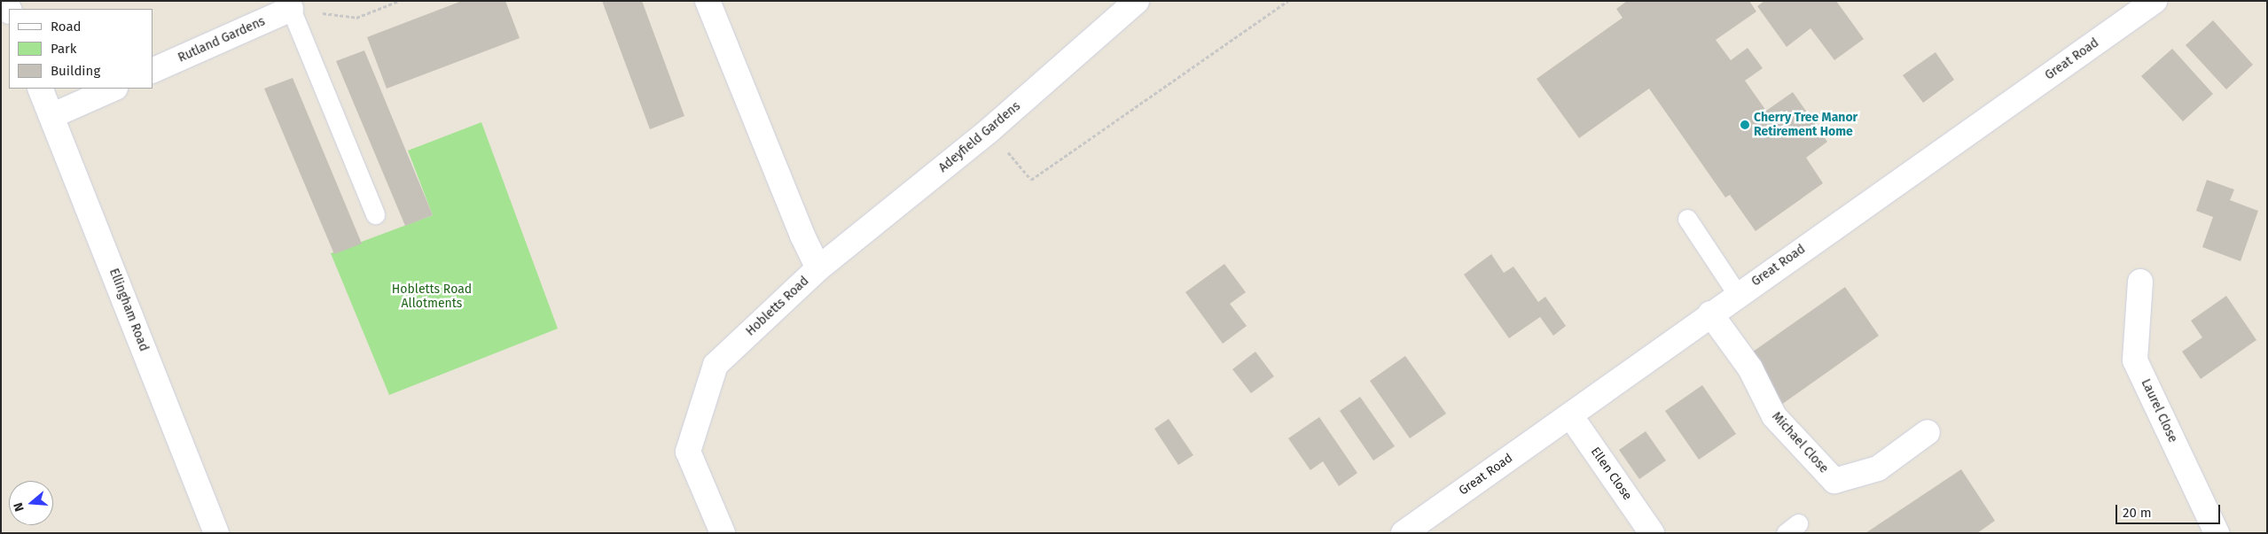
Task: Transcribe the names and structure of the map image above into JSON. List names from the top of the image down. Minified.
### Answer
{"streets":{"street":["Rutland Gardens","Great Road","Adeyfield Gardens","Hobletts Road","Ellingham Road","Laurel Close","Michael Close","Ellen Close"]},"crossings":[["Great Road","Michael Close"],["Great Road","Ellen Close"],["Adeyfield Gardens","Hobletts Road"]],"parks":["Hobletts Road Allotments"],"places":["Cherry Tree Manor Retirement Home"],"legend":["Road","Park","Building"],"scale_bar":"20 m","north":"left"}
